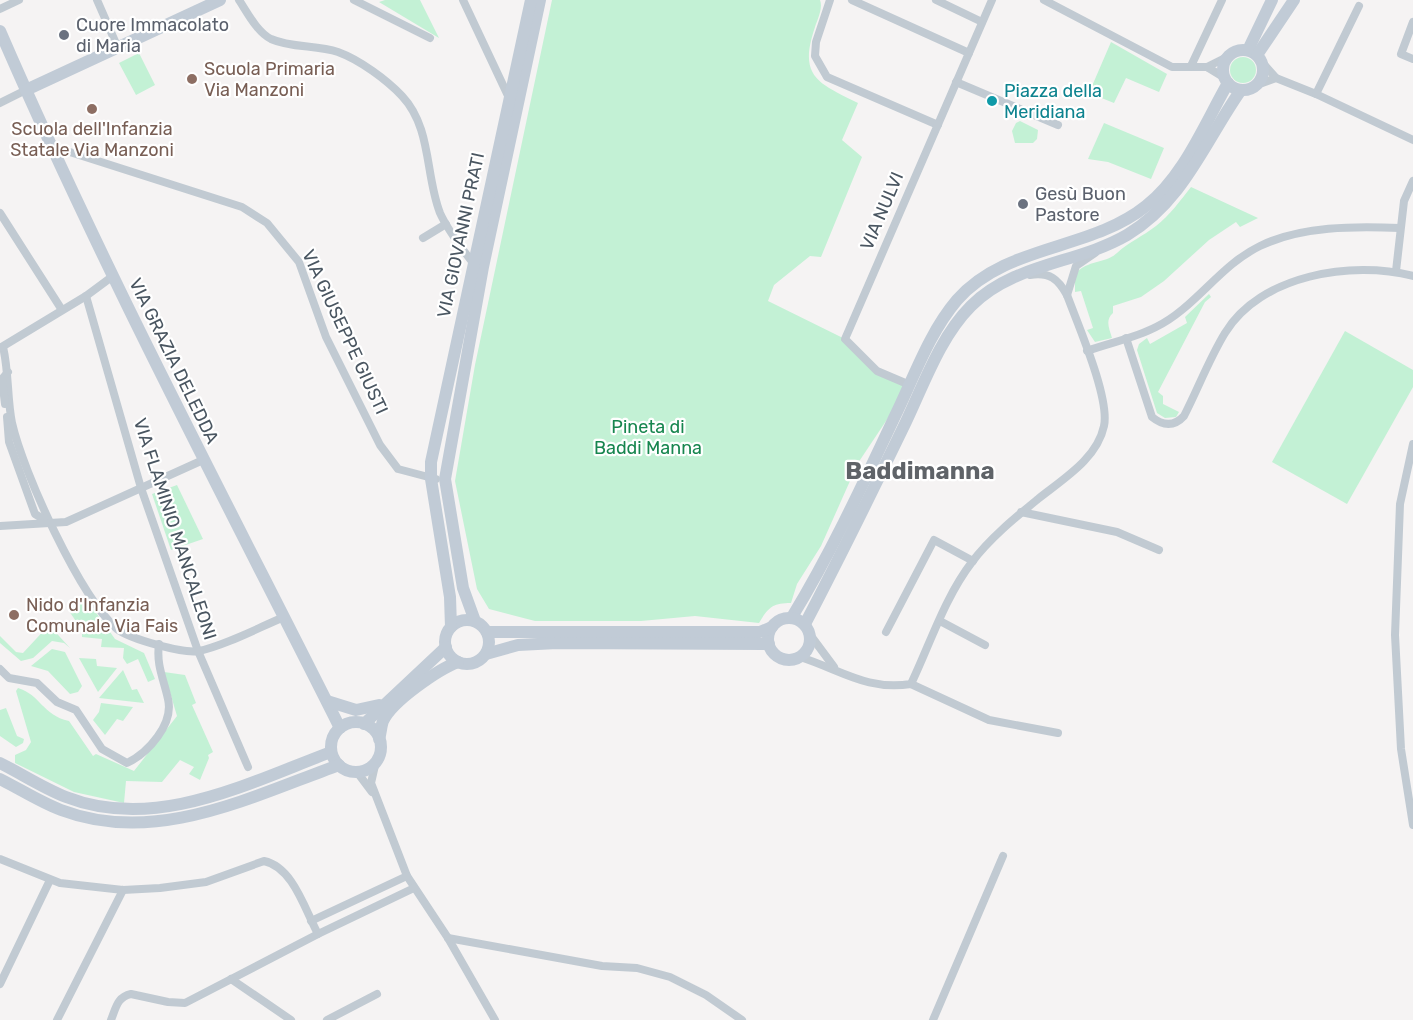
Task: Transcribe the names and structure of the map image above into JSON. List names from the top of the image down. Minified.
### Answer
{"streets":{"street":["VIA NULVI","VIA GIOVANNI PRATI","VIA GIUSEPPE GIUSTI","VIA GRAZIA DELEDDA","VIA FLAMINIO MANCALEONI"]},"crossings":[["VIA GIOVANNI PRATI","VIA GIUSEPPE GIUSTI"],["VIA GIUSEPPE GIUSTI","VIA GRAZIA DELEDDA"]],"districts":["Baddimanna"],"parks":["Pineta di Baddi Manna"],"places":["Cuore Immacolato di Maria","Scuola Primaria Via Manzoni","Piazza della Meridiana","Scuola dell'Infanzia Statale Via Manzoni","Gesù Buon Pastore","Nido d'Infanzia Comunale Via Fais"]}
